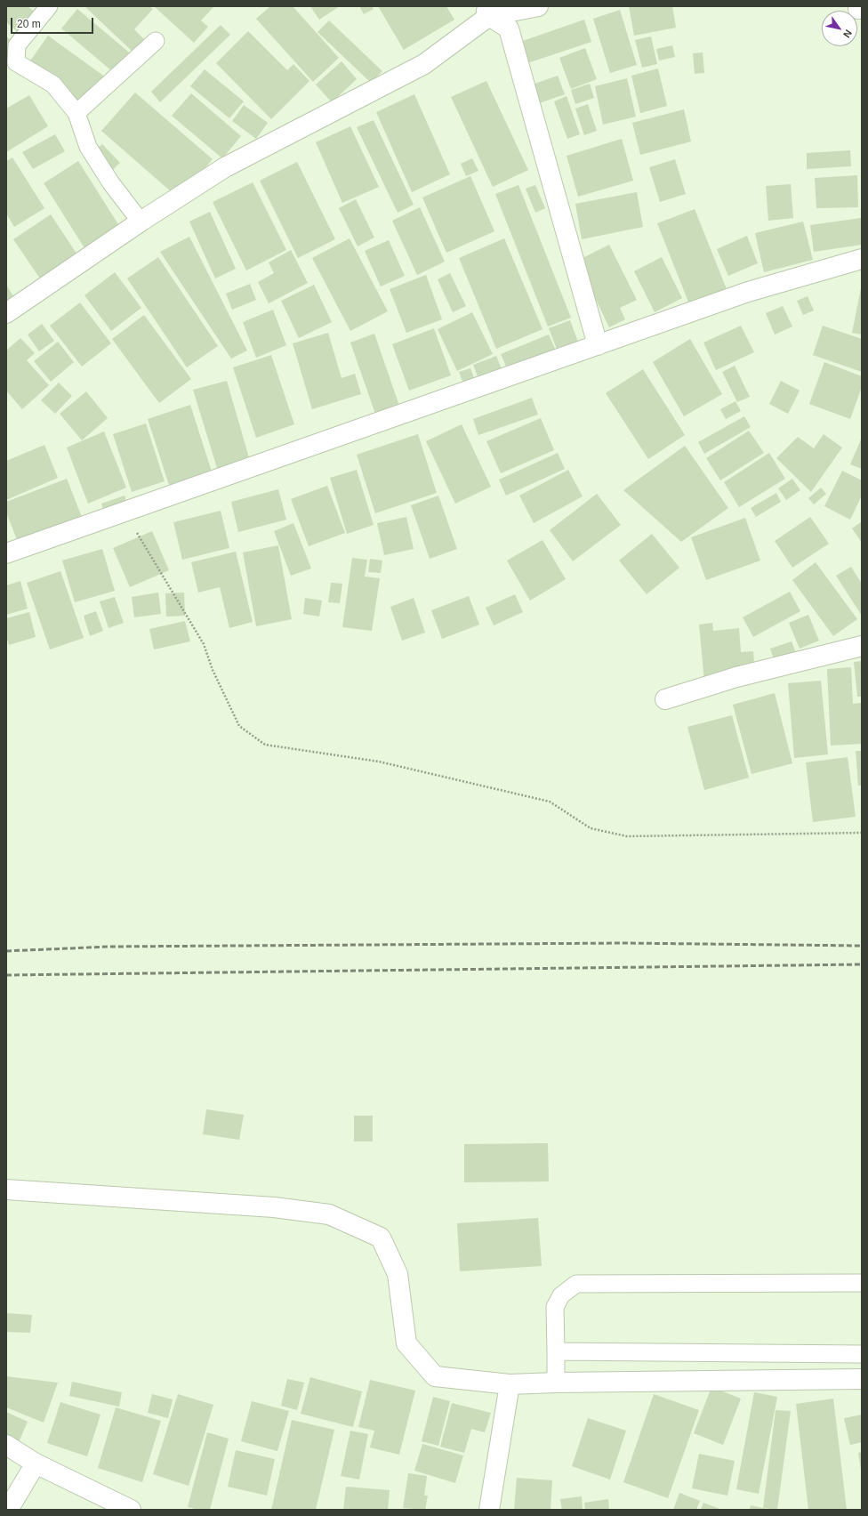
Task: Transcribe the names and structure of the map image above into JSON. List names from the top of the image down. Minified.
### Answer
{"scale_bar":"20 m","north":"bottom right"}
